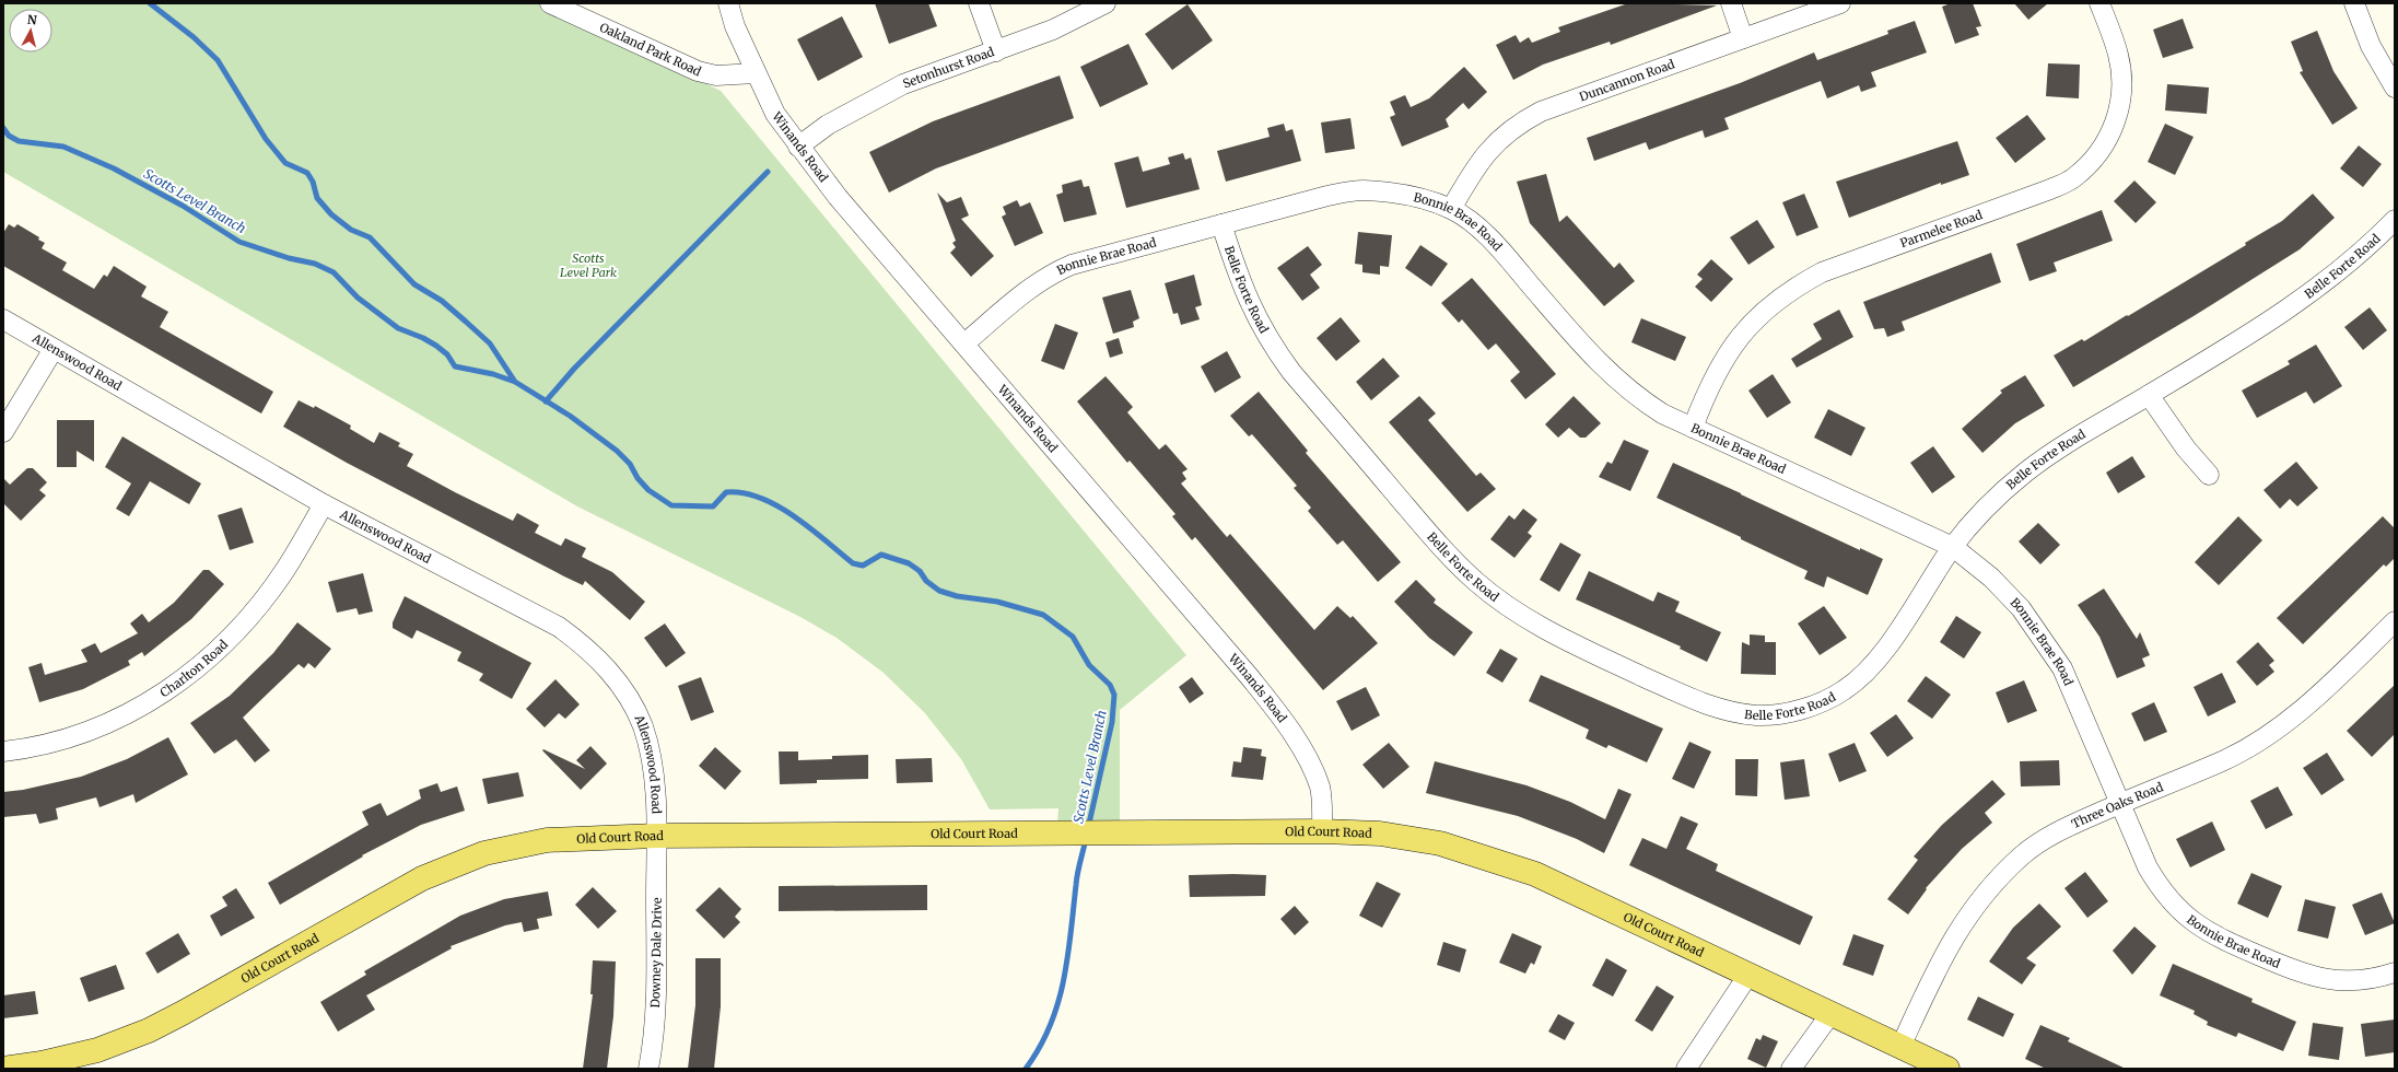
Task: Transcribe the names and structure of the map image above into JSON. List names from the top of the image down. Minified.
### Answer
{"streets":{"main road":["Old Court Road"],"street":["Oakland Park Road","Setonhurst Road","Duncannon Road","Winands Road","Bonnie Brae Road","Parmelee Road","Belle Forte Road","Allenswood Road","Charlton Road","Three Oaks Road","Downey Dale Drive"]},"crossings":[["Oakland Park Road","Winands Road"],["Setonhurst Road","Winands Road"],["Duncannon Road","Bonnie Brae Road"],["Winands Road","Bonnie Brae Road"],["Winands Road","Old Court Road"],["Bonnie Brae Road","Parmelee Road"],["Bonnie Brae Road","Belle Forte Road"],["Bonnie Brae Road","Three Oaks Road"],["Allenswood Road","Charlton Road"],["Allenswood Road","Old Court Road"],["Allenswood Road","Downey Dale Drive"],["Three Oaks Road","Old Court Road"],["Old Court Road","Downey Dale Drive"]],"water":["Scotts Level Branch"],"parks":["Scotts Level Park"],"north":"top"}
